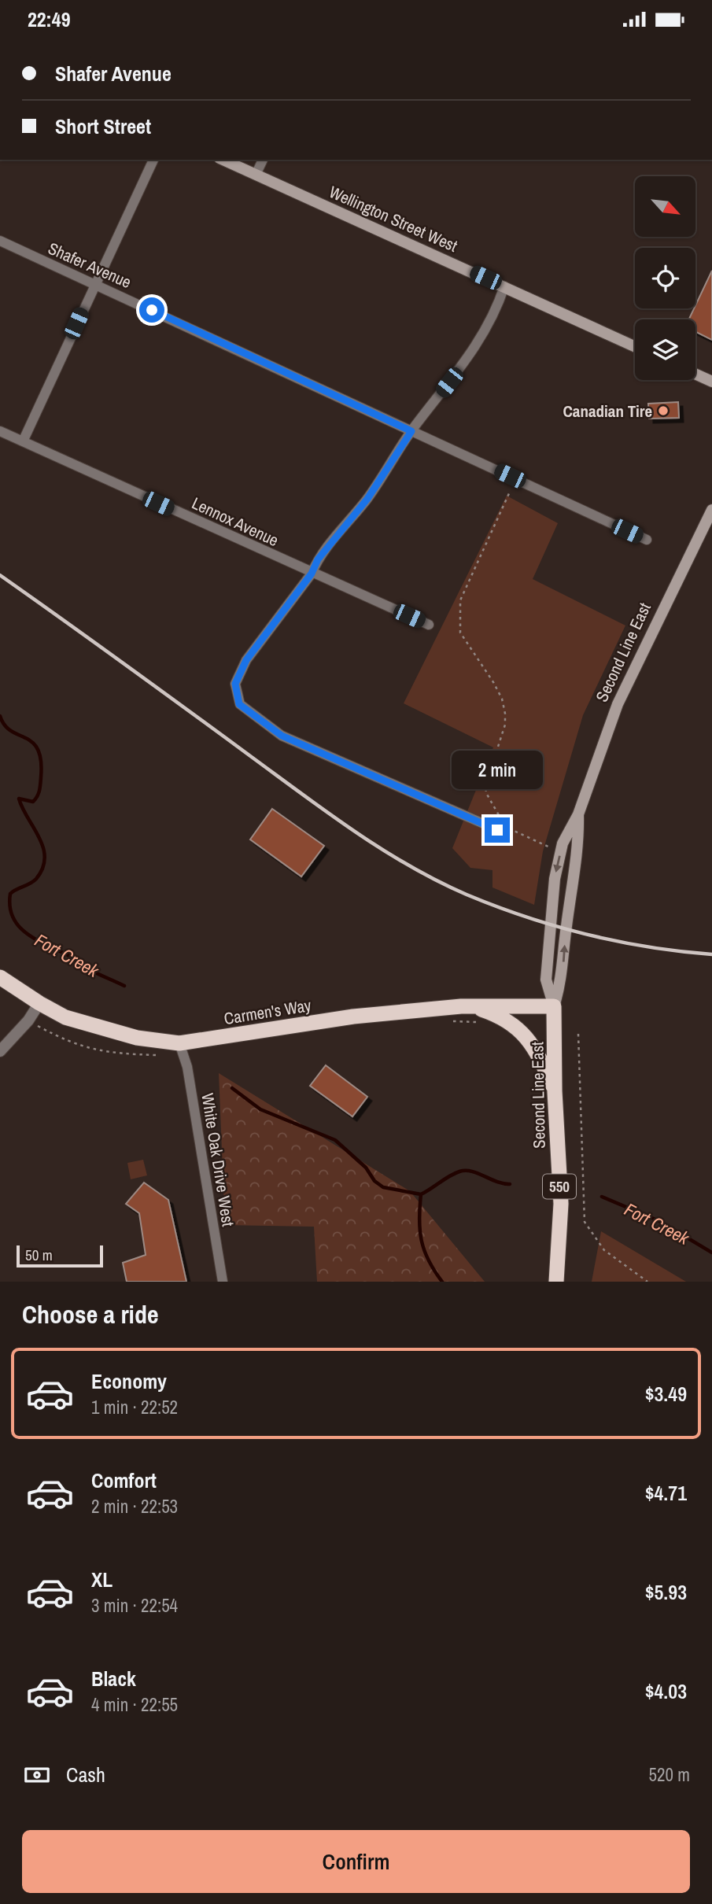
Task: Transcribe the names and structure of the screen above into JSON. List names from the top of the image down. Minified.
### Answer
{"streets":{"highway":["Second Line East","Carmen's Way","550"],"main road":["Wellington Street West"],"street":["Shafer Avenue","Lennox Avenue","White Oak Drive West"]},"crossings":[["Second Line East","Carmen's Way"],["Carmen's Way","White Oak Drive West"]],"water":["Fort Creek"],"places":["Canadian Tire"],"scale_bar":"50 m","north":"bottom right","page":{"status":"22:49","banner":["Shafer Avenue","Short Street"],"bubble":"2 min","scale":"50 m","heading":"Choose a ride","list":[{"name":"Economy","note":"1 min · 22:52","value":"$3.49"},{"name":"Comfort","note":"2 min · 22:53","value":"$4.71"},{"name":"XL","note":"3 min · 22:54","value":"$5.93"},{"name":"Black","note":"4 min · 22:55","value":"$4.03"}],"pay":["Cash","520 m"],"buttons":"Confirm"}}
